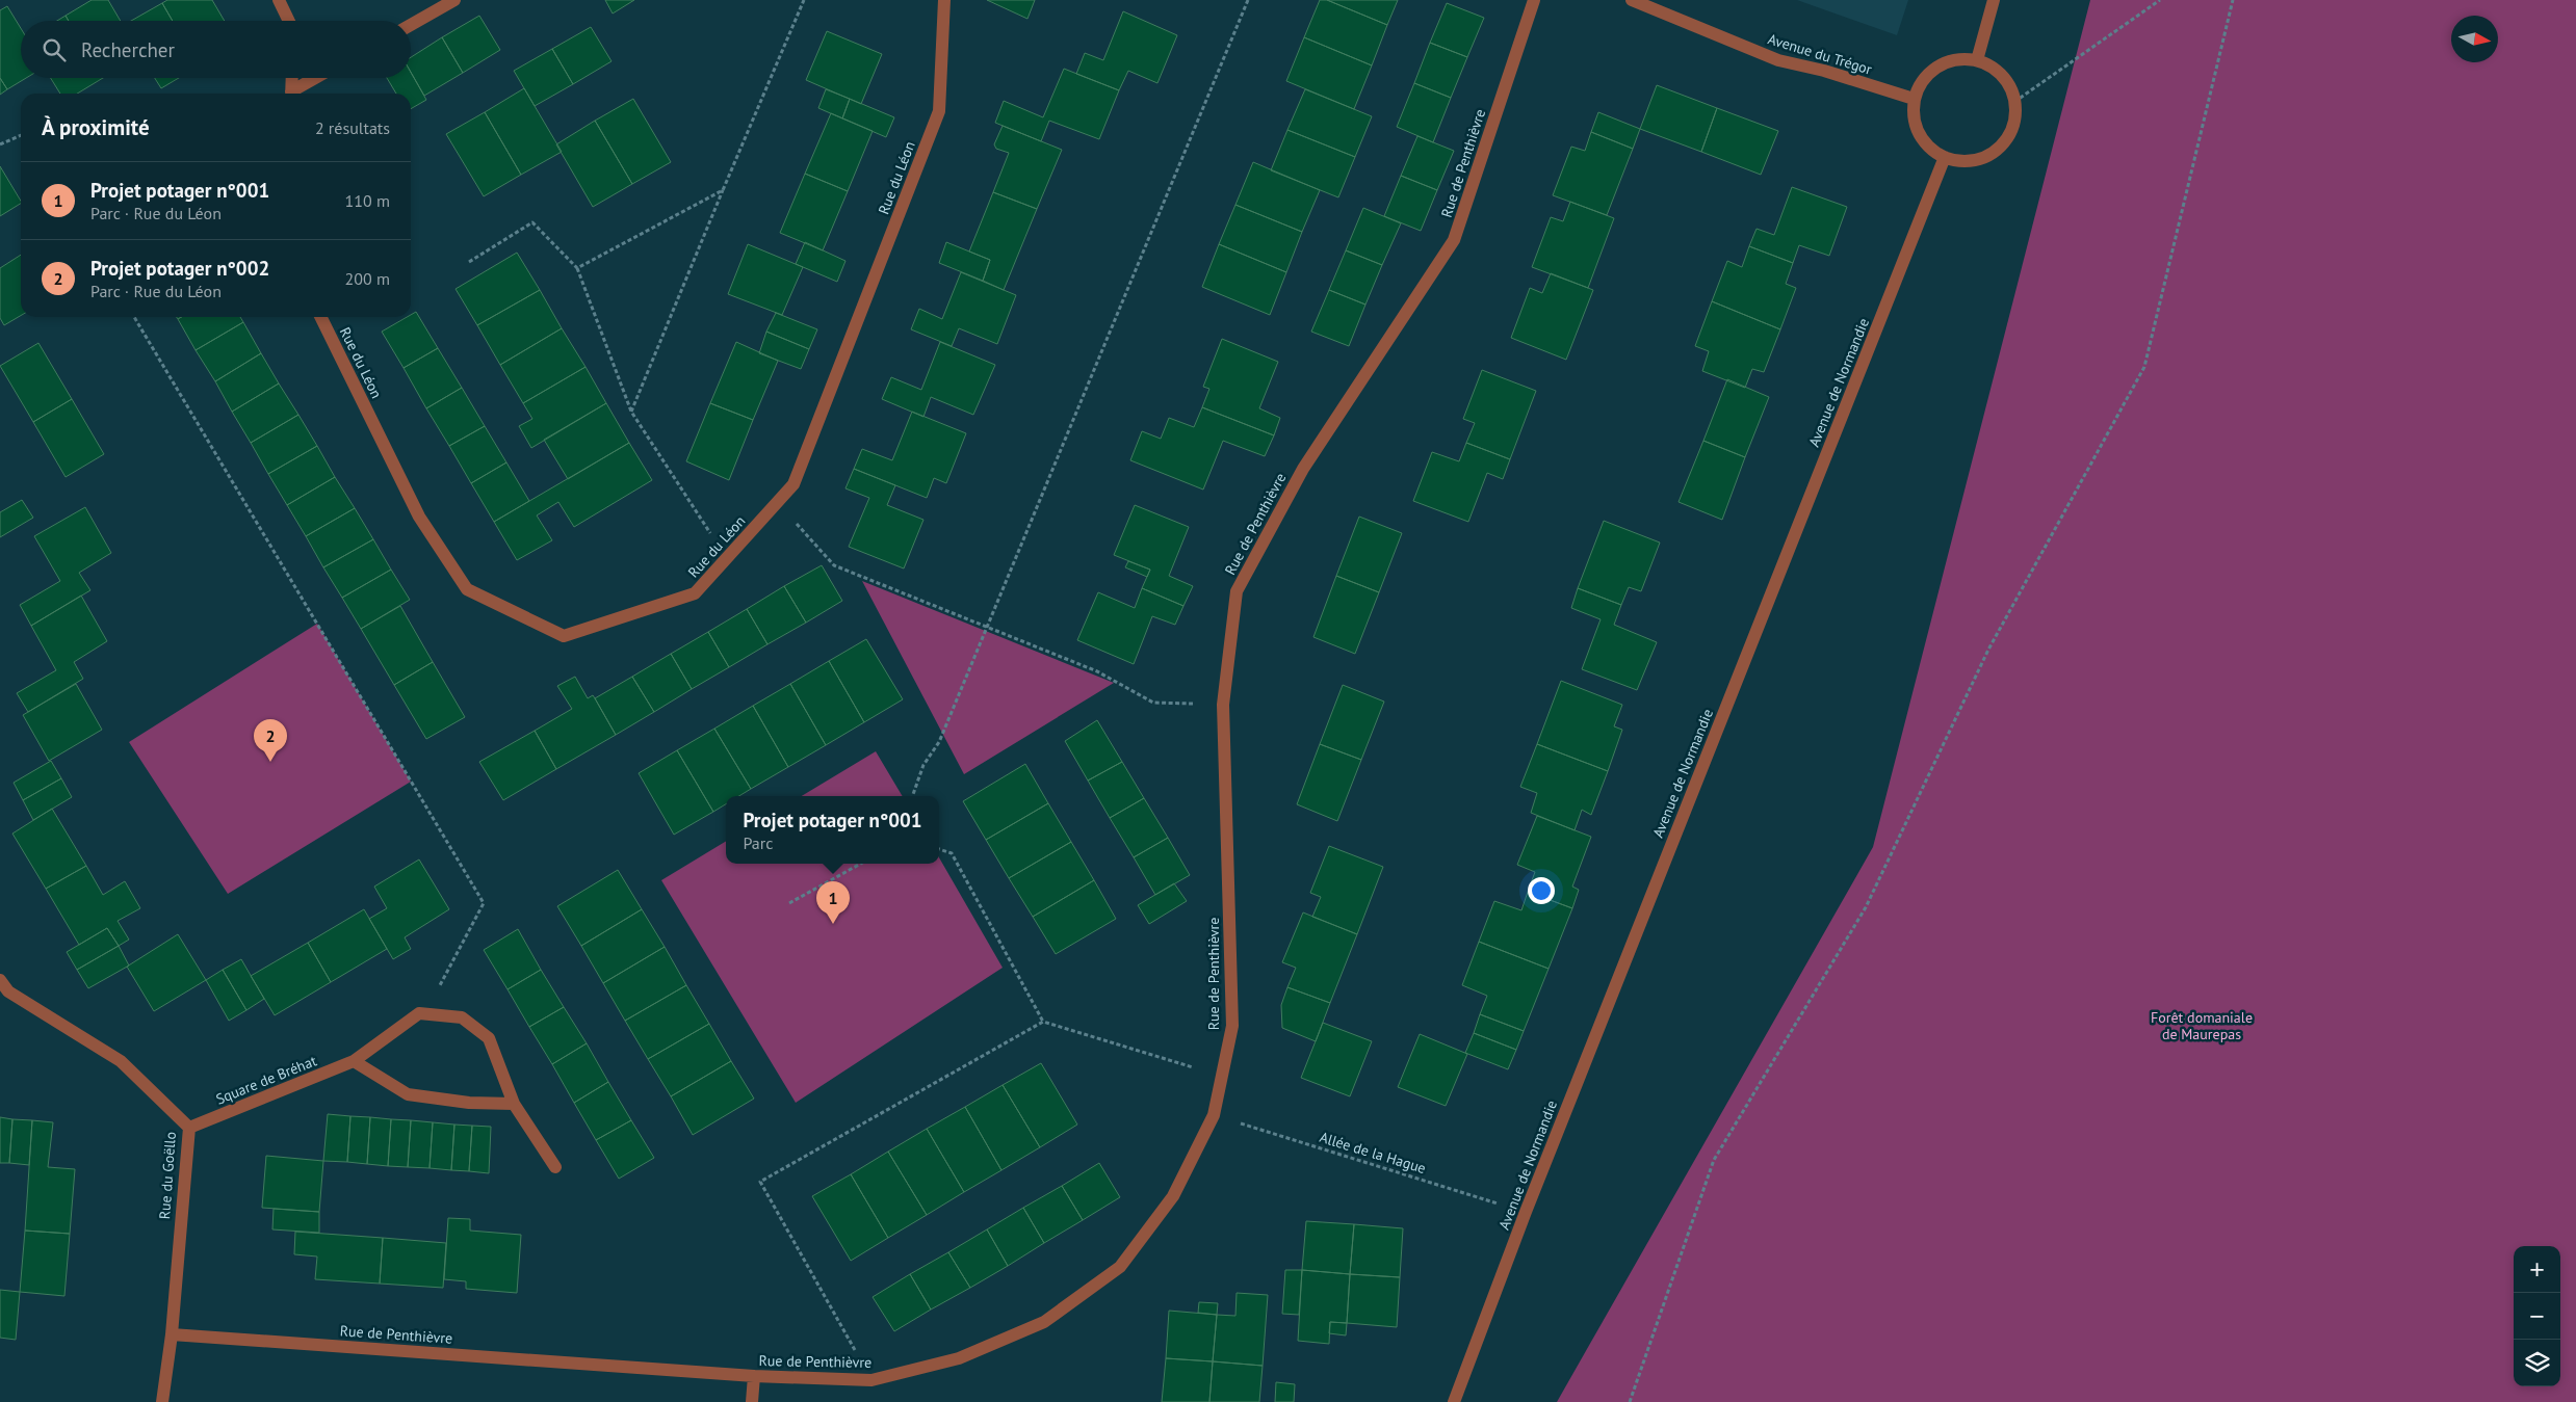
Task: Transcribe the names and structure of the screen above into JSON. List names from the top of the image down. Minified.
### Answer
{"streets":{"street":["Avenue du Trégor","Rue de Penthièvre","Rue du Léon","Avenue de Normandie","Square de Bréhat","Rue du Goëllo"],"path":["Allée de la Hague"]},"crossings":[["Avenue du Trégor","Avenue de Normandie"],["Rue de Penthièvre","Allée de la Hague"],["Rue de Penthièvre","Rue du Goëllo"],["Avenue de Normandie","Allée de la Hague"],["Square de Bréhat","Rue du Goëllo"]],"parks":["Forêt domaniale de Maurepas"],"north":"right","page":{"search":"Rechercher","heading":["À proximité","2 résultats"],"list":[{"mark":"1","name":"Projet potager n°001","note":"Parc · Rue du Léon","value":"110 m"},{"mark":"2","name":"Projet potager n°002","note":"Parc · Rue du Léon","value":"200 m"}],"pins":["2","1"],"popup":["Projet potager n°001","Parc"],"map_buttons":["+","−"]}}
